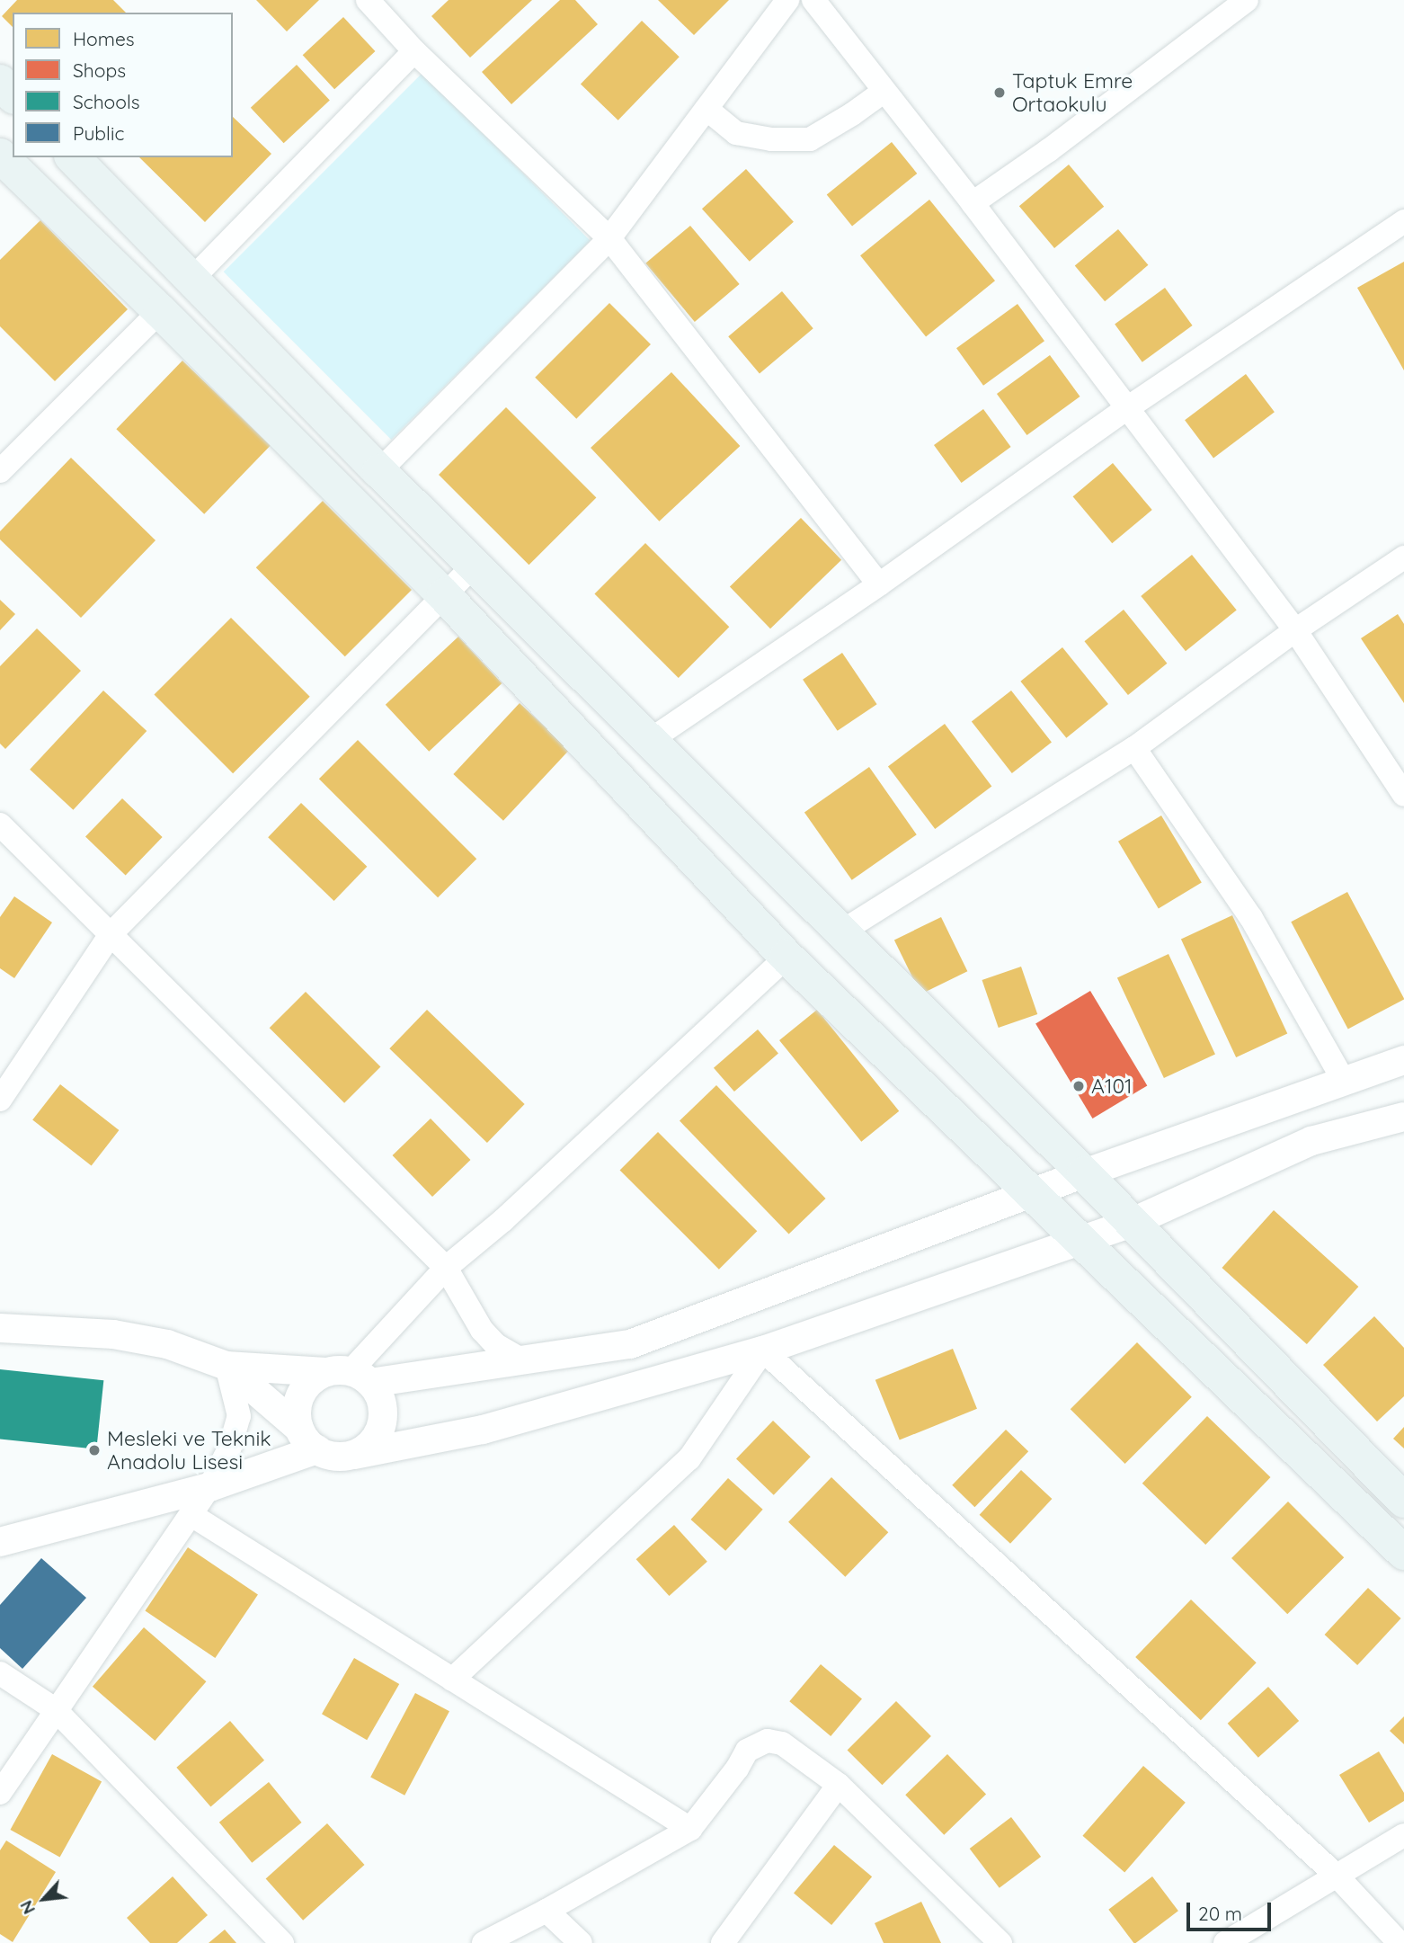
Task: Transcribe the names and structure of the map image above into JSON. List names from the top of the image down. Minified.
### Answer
{"places":["Taptuk Emre Ortaokulu","A101","Mesleki ve Teknik Anadolu Lisesi"],"legend":["Homes","Shops","Schools","Public"],"scale_bar":"20 m","north":"bottom left"}
